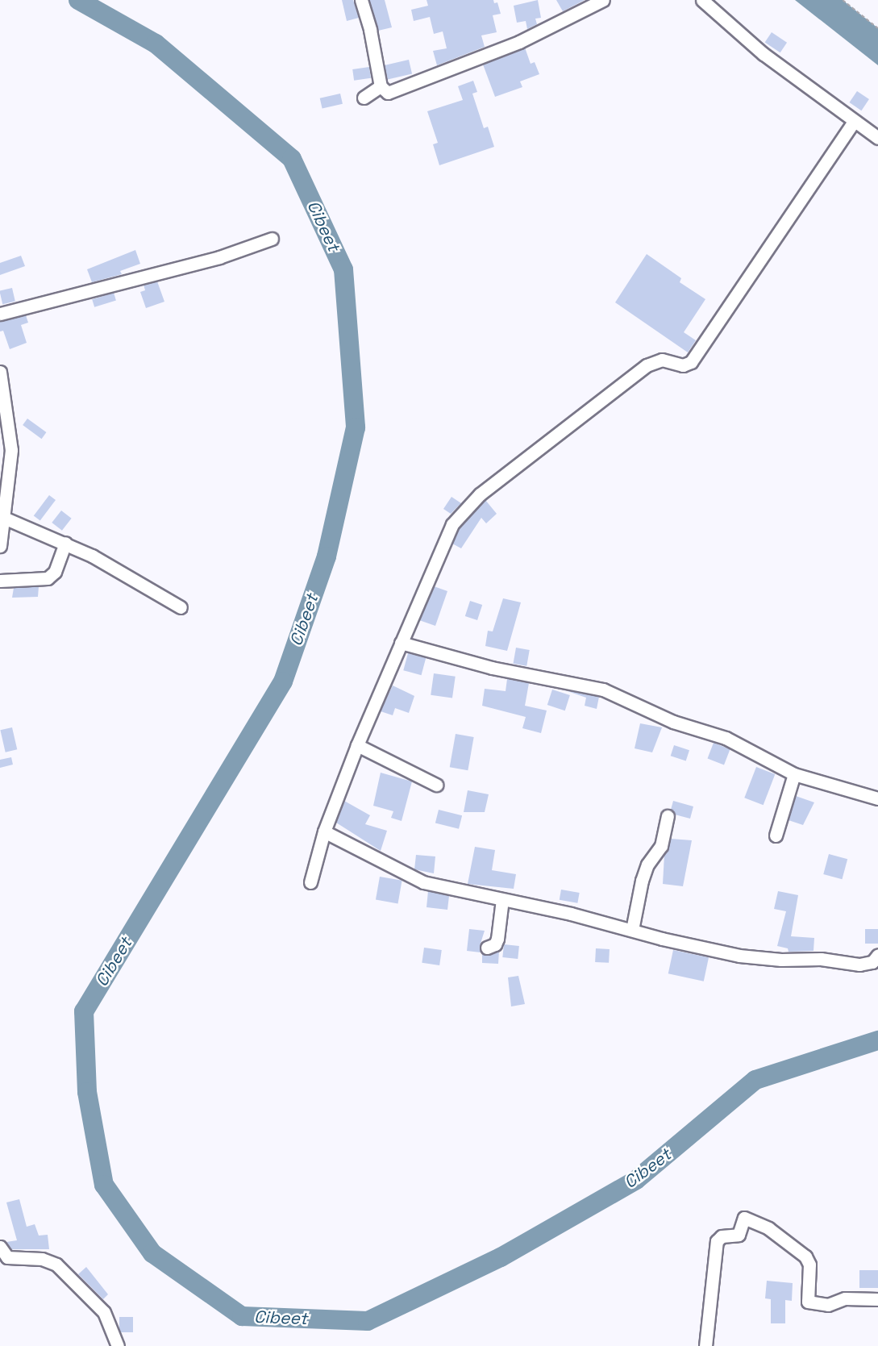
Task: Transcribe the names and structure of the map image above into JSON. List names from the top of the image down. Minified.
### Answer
{"water":["Cibeet"]}
